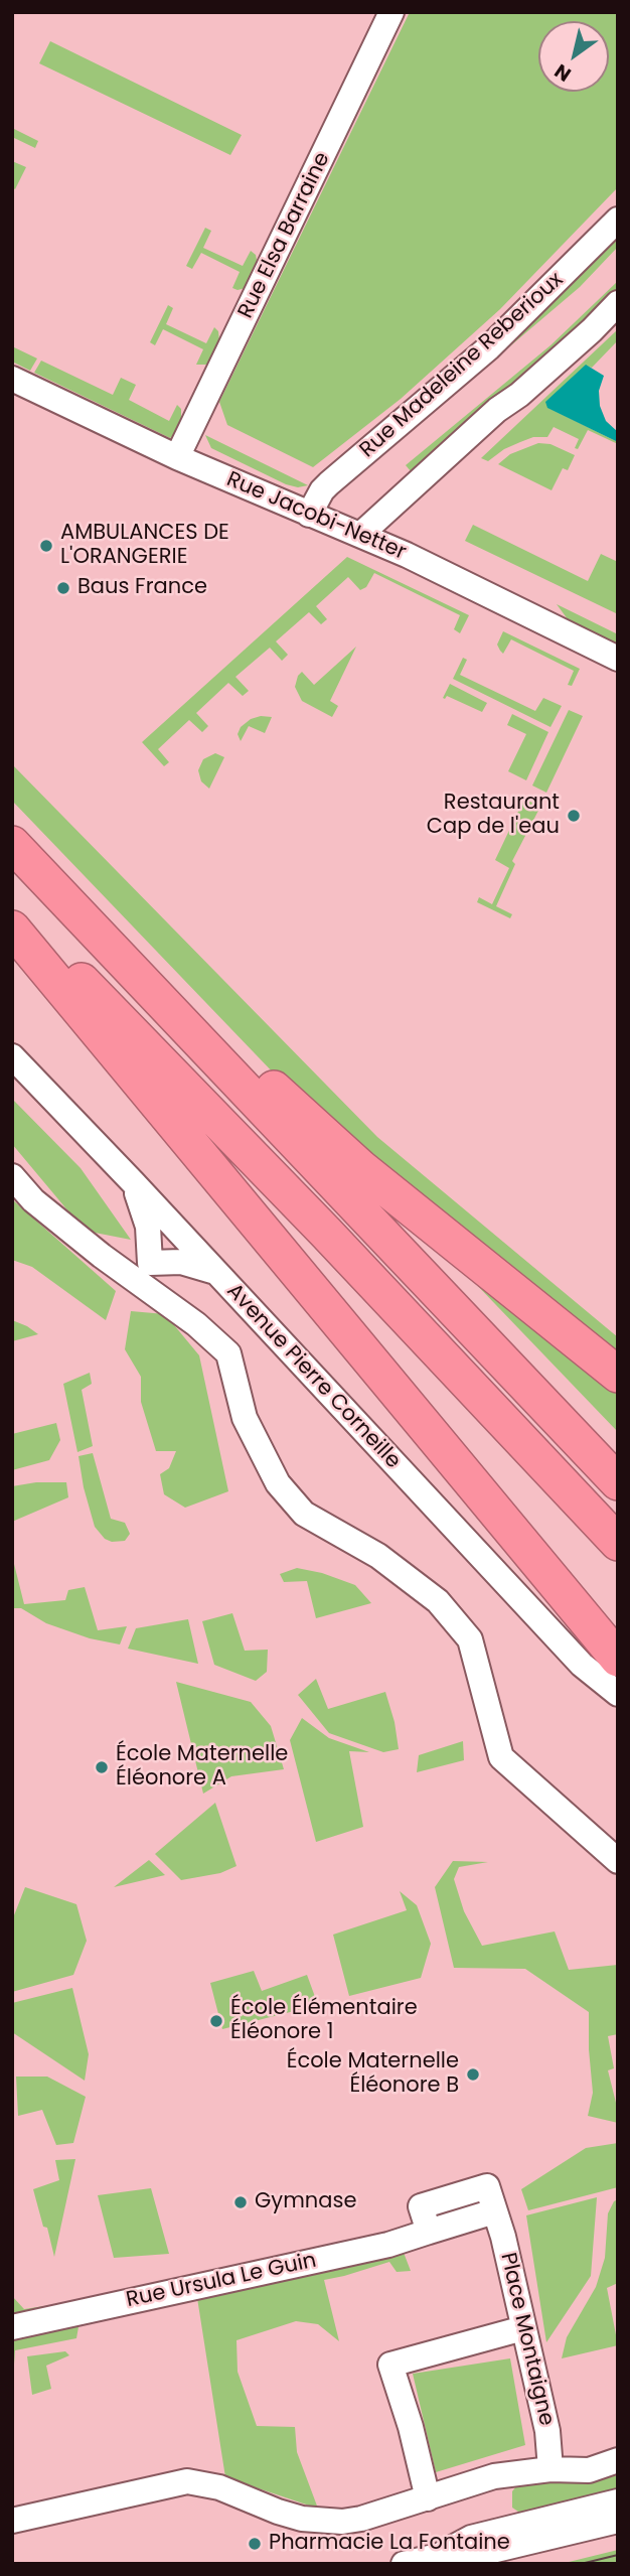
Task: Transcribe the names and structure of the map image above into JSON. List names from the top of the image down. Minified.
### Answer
{"streets":{"street":["Rue Elsa Barraine","Rue Madeleine Reberioux","Rue Jacobi-Netter","Avenue Pierre Corneille","Rue Ursula Le Guin","Place Montaigne"]},"crossings":[["Rue Elsa Barraine","Rue Jacobi-Netter"],["Rue Madeleine Reberioux","Rue Jacobi-Netter"],["Rue Ursula Le Guin","Place Montaigne"]],"places":["AMBULANCES DE L'ORANGERIE","Baus France","Restaurant Cap de l'eau","École Maternelle Éléonore A","École Élémentaire Éléonore 1","École Maternelle Éléonore B","Gymnase","Pharmacie La Fontaine"],"north":"bottom left"}
